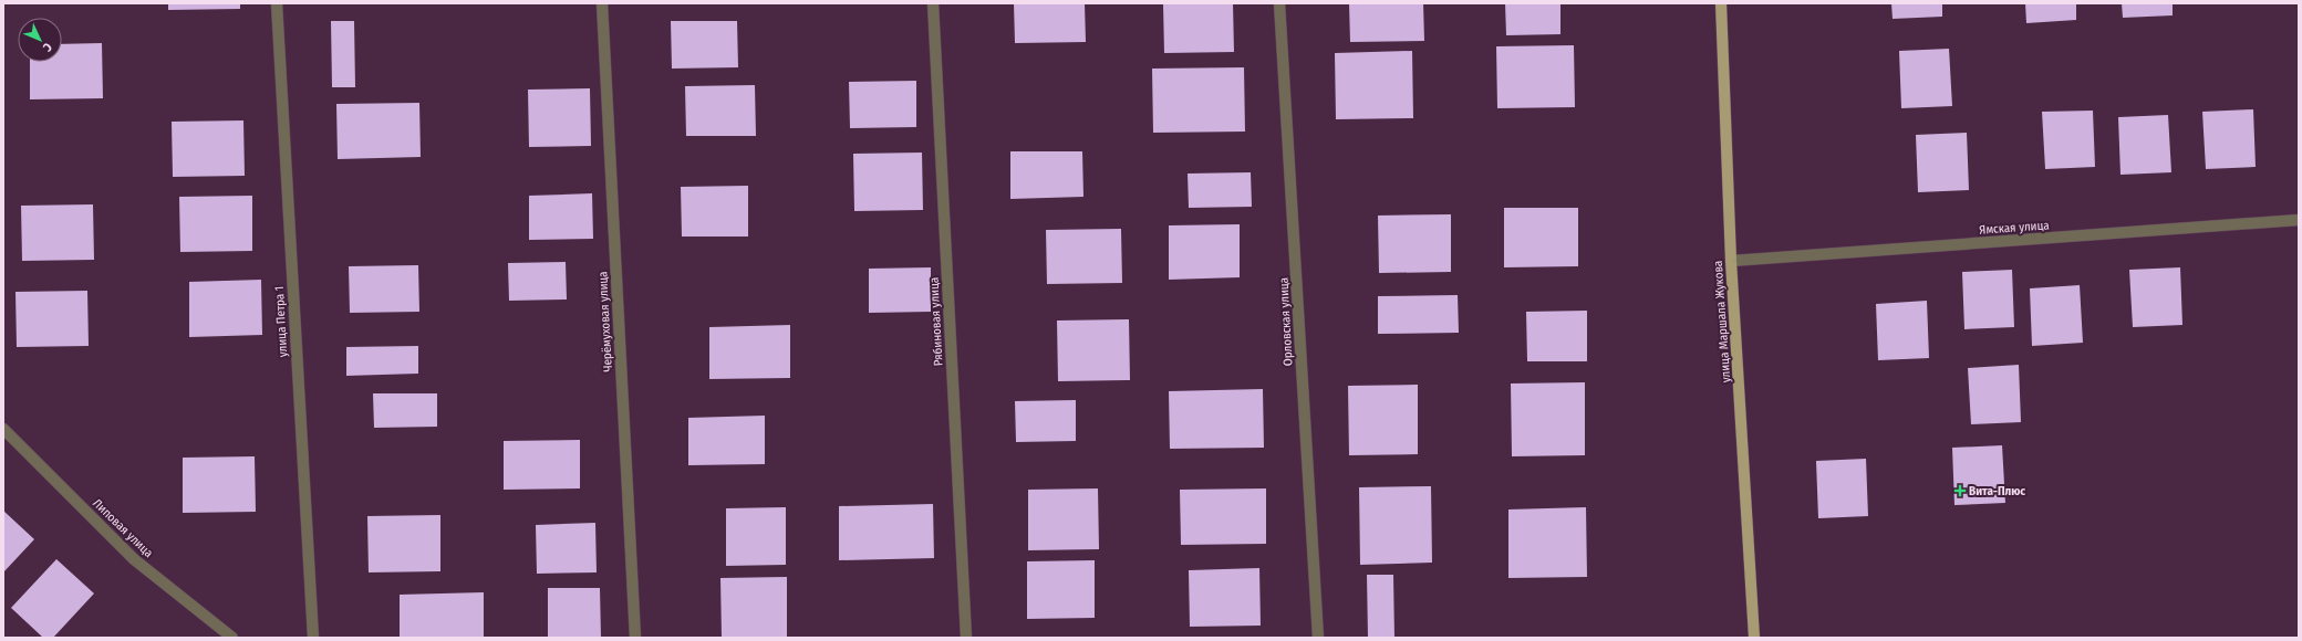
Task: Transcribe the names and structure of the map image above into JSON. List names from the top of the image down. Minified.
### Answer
{"streets":{"main road":["улица Маршала Жукова"],"street":["Ямская улица","улица Петра 1","Черёмуховая улица","Рябиновая улица","Орловская улица","Липовая улица"]},"crossings":[["Ямская улица","улица Маршала Жукова"]],"places":{"health":["Вита-Плюс"]},"north":"bottom right"}
